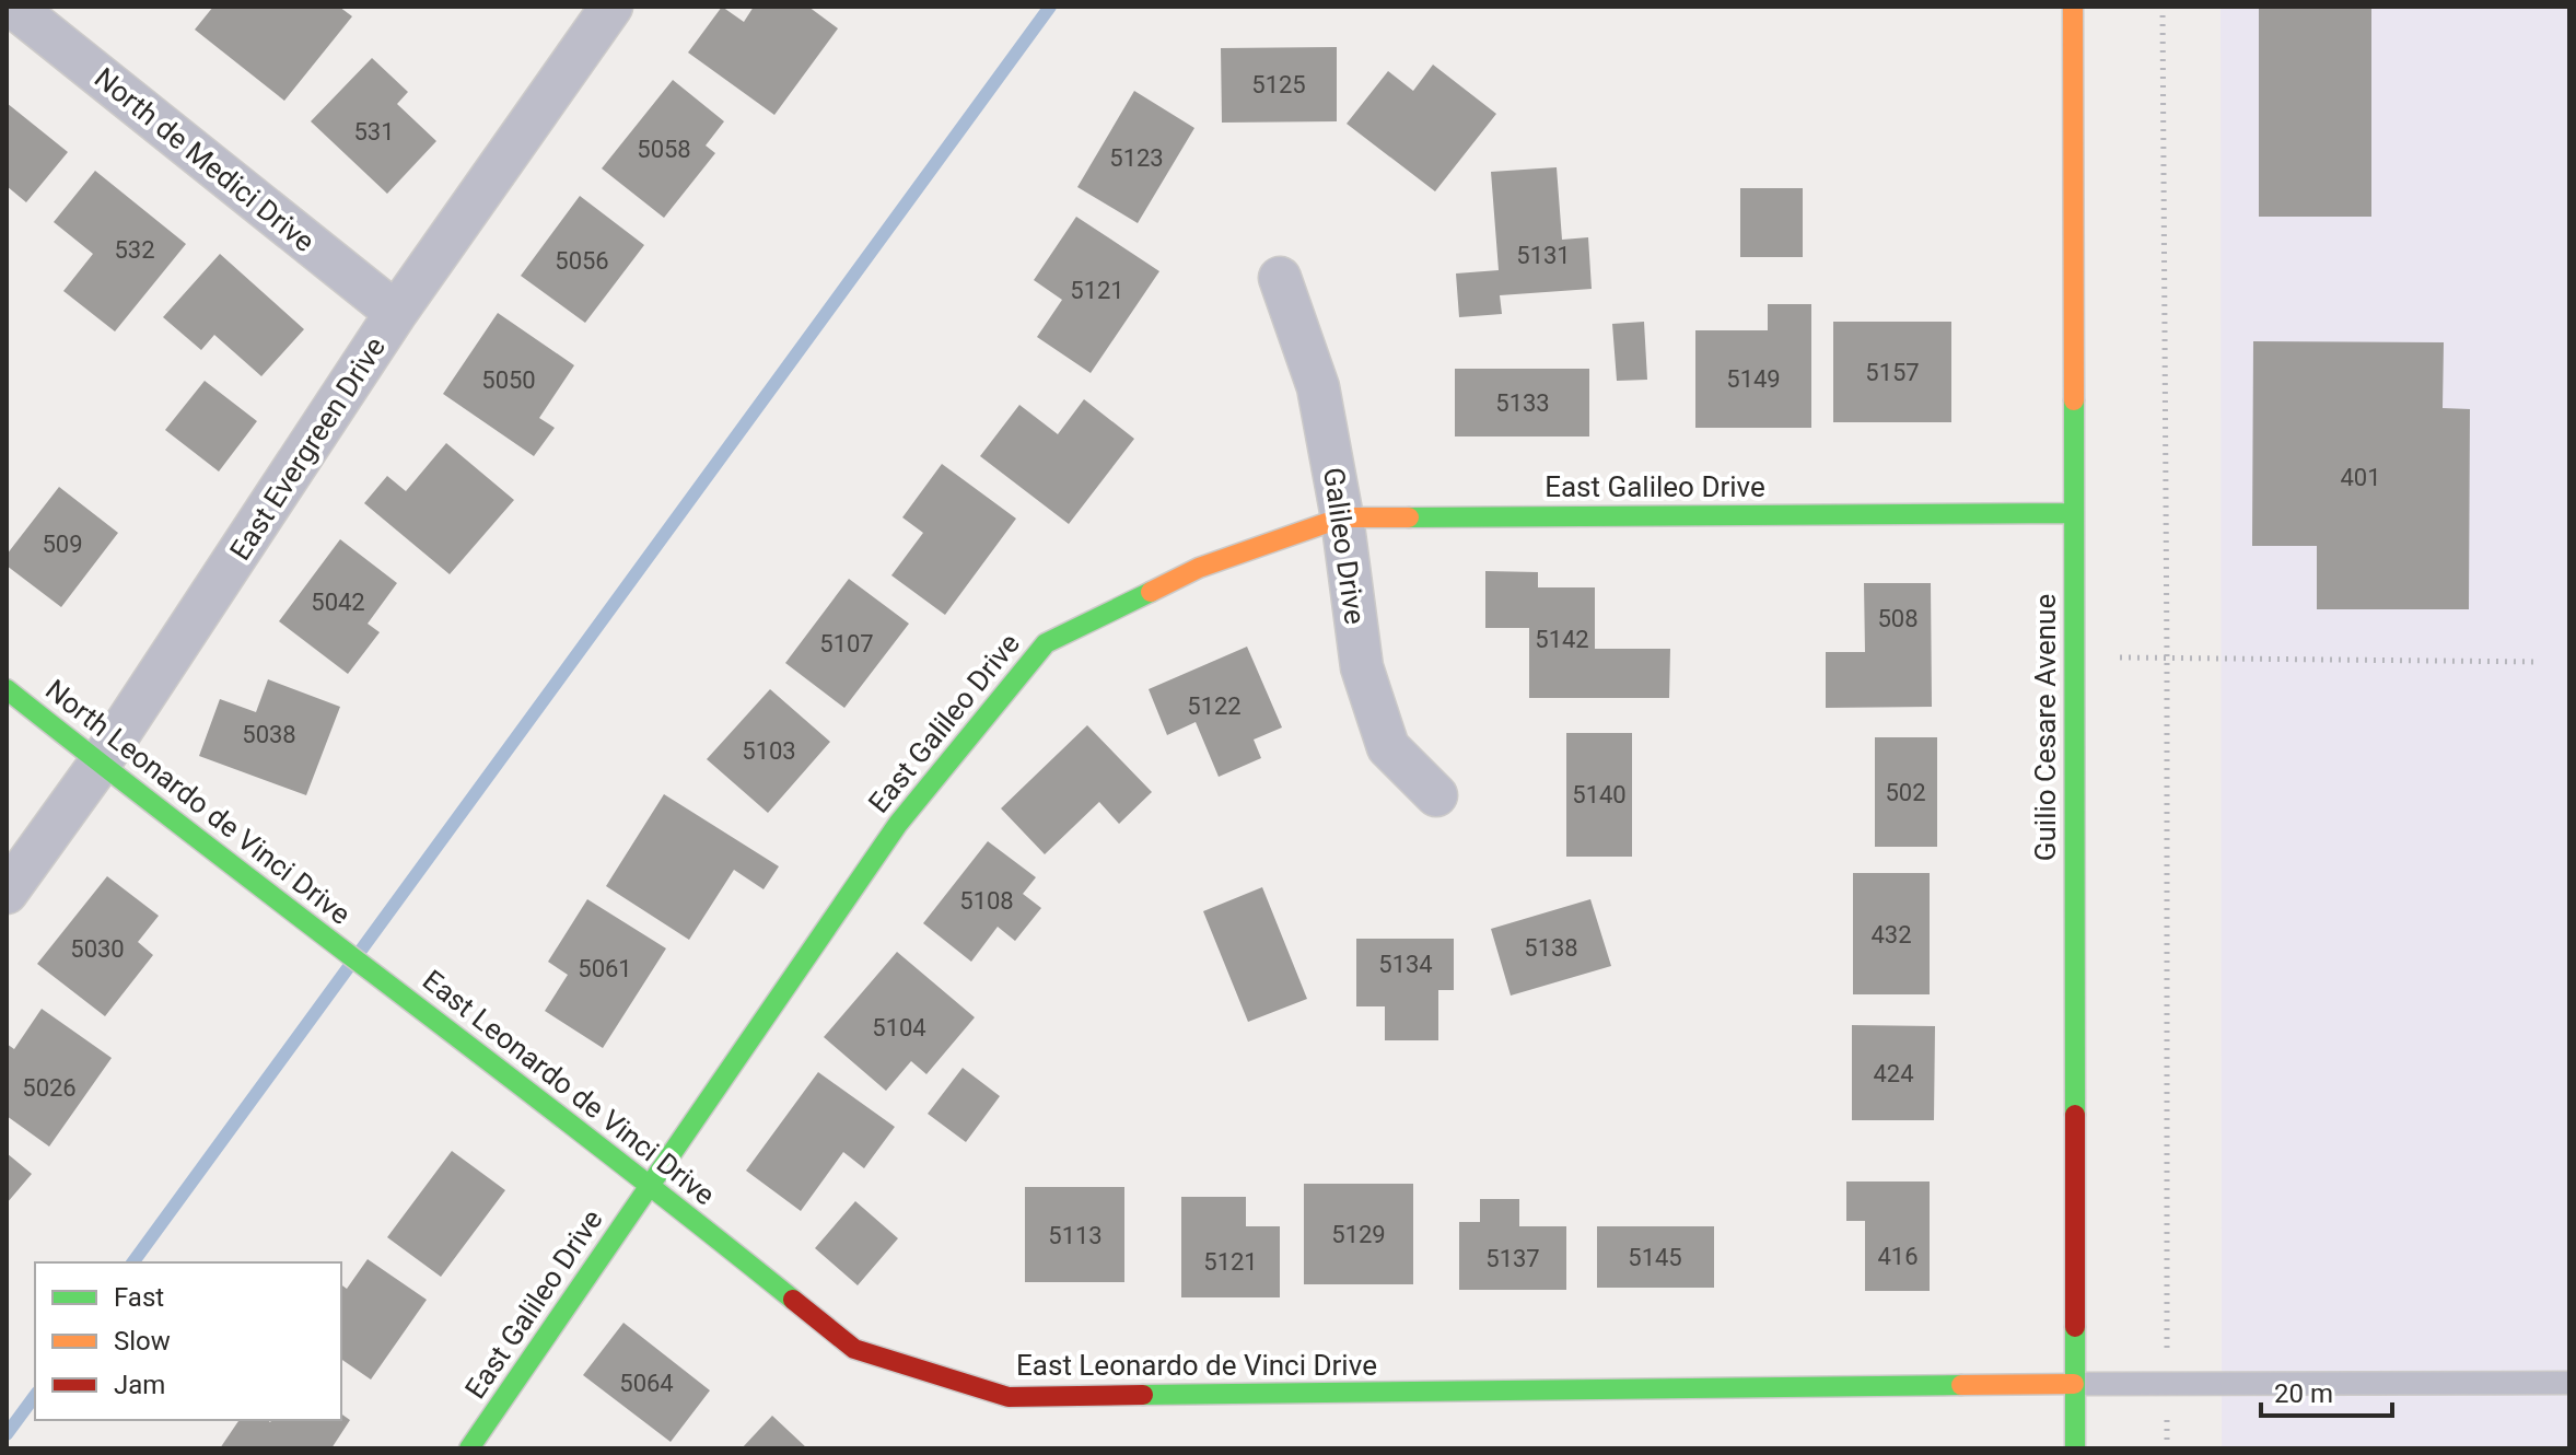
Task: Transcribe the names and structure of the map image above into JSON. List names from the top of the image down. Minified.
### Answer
{"streets":{"street":["North de Medici Drive","East Evergreen Drive","East Galileo Drive","Galileo Drive","Guilio Cesare Avenue","North Leonardo de Vinci Drive","East Leonardo de Vinci Drive"]},"crossings":[["North de Medici Drive","East Evergreen Drive"],["East Evergreen Drive","North Leonardo de Vinci Drive"],["East Galileo Drive","Galileo Drive"],["East Galileo Drive","Guilio Cesare Avenue"],["East Galileo Drive","East Leonardo de Vinci Drive"],["Guilio Cesare Avenue","East Leonardo de Vinci Drive"],["North Leonardo de Vinci Drive","East Leonardo de Vinci Drive"]],"house_numbers":["5125","531","5058","5123","532","5131","5056","5121","5157","5149","5050","5133","401","509","5042","508","5142","5107","5122","5038","5103","502","5140","5108","432","5138","5030","5134","5061","5104","424","5026","5129","5113","416","5145","5137","5121","5064"],"legend":["Fast","Slow","Jam"],"scale_bar":"20 m"}
